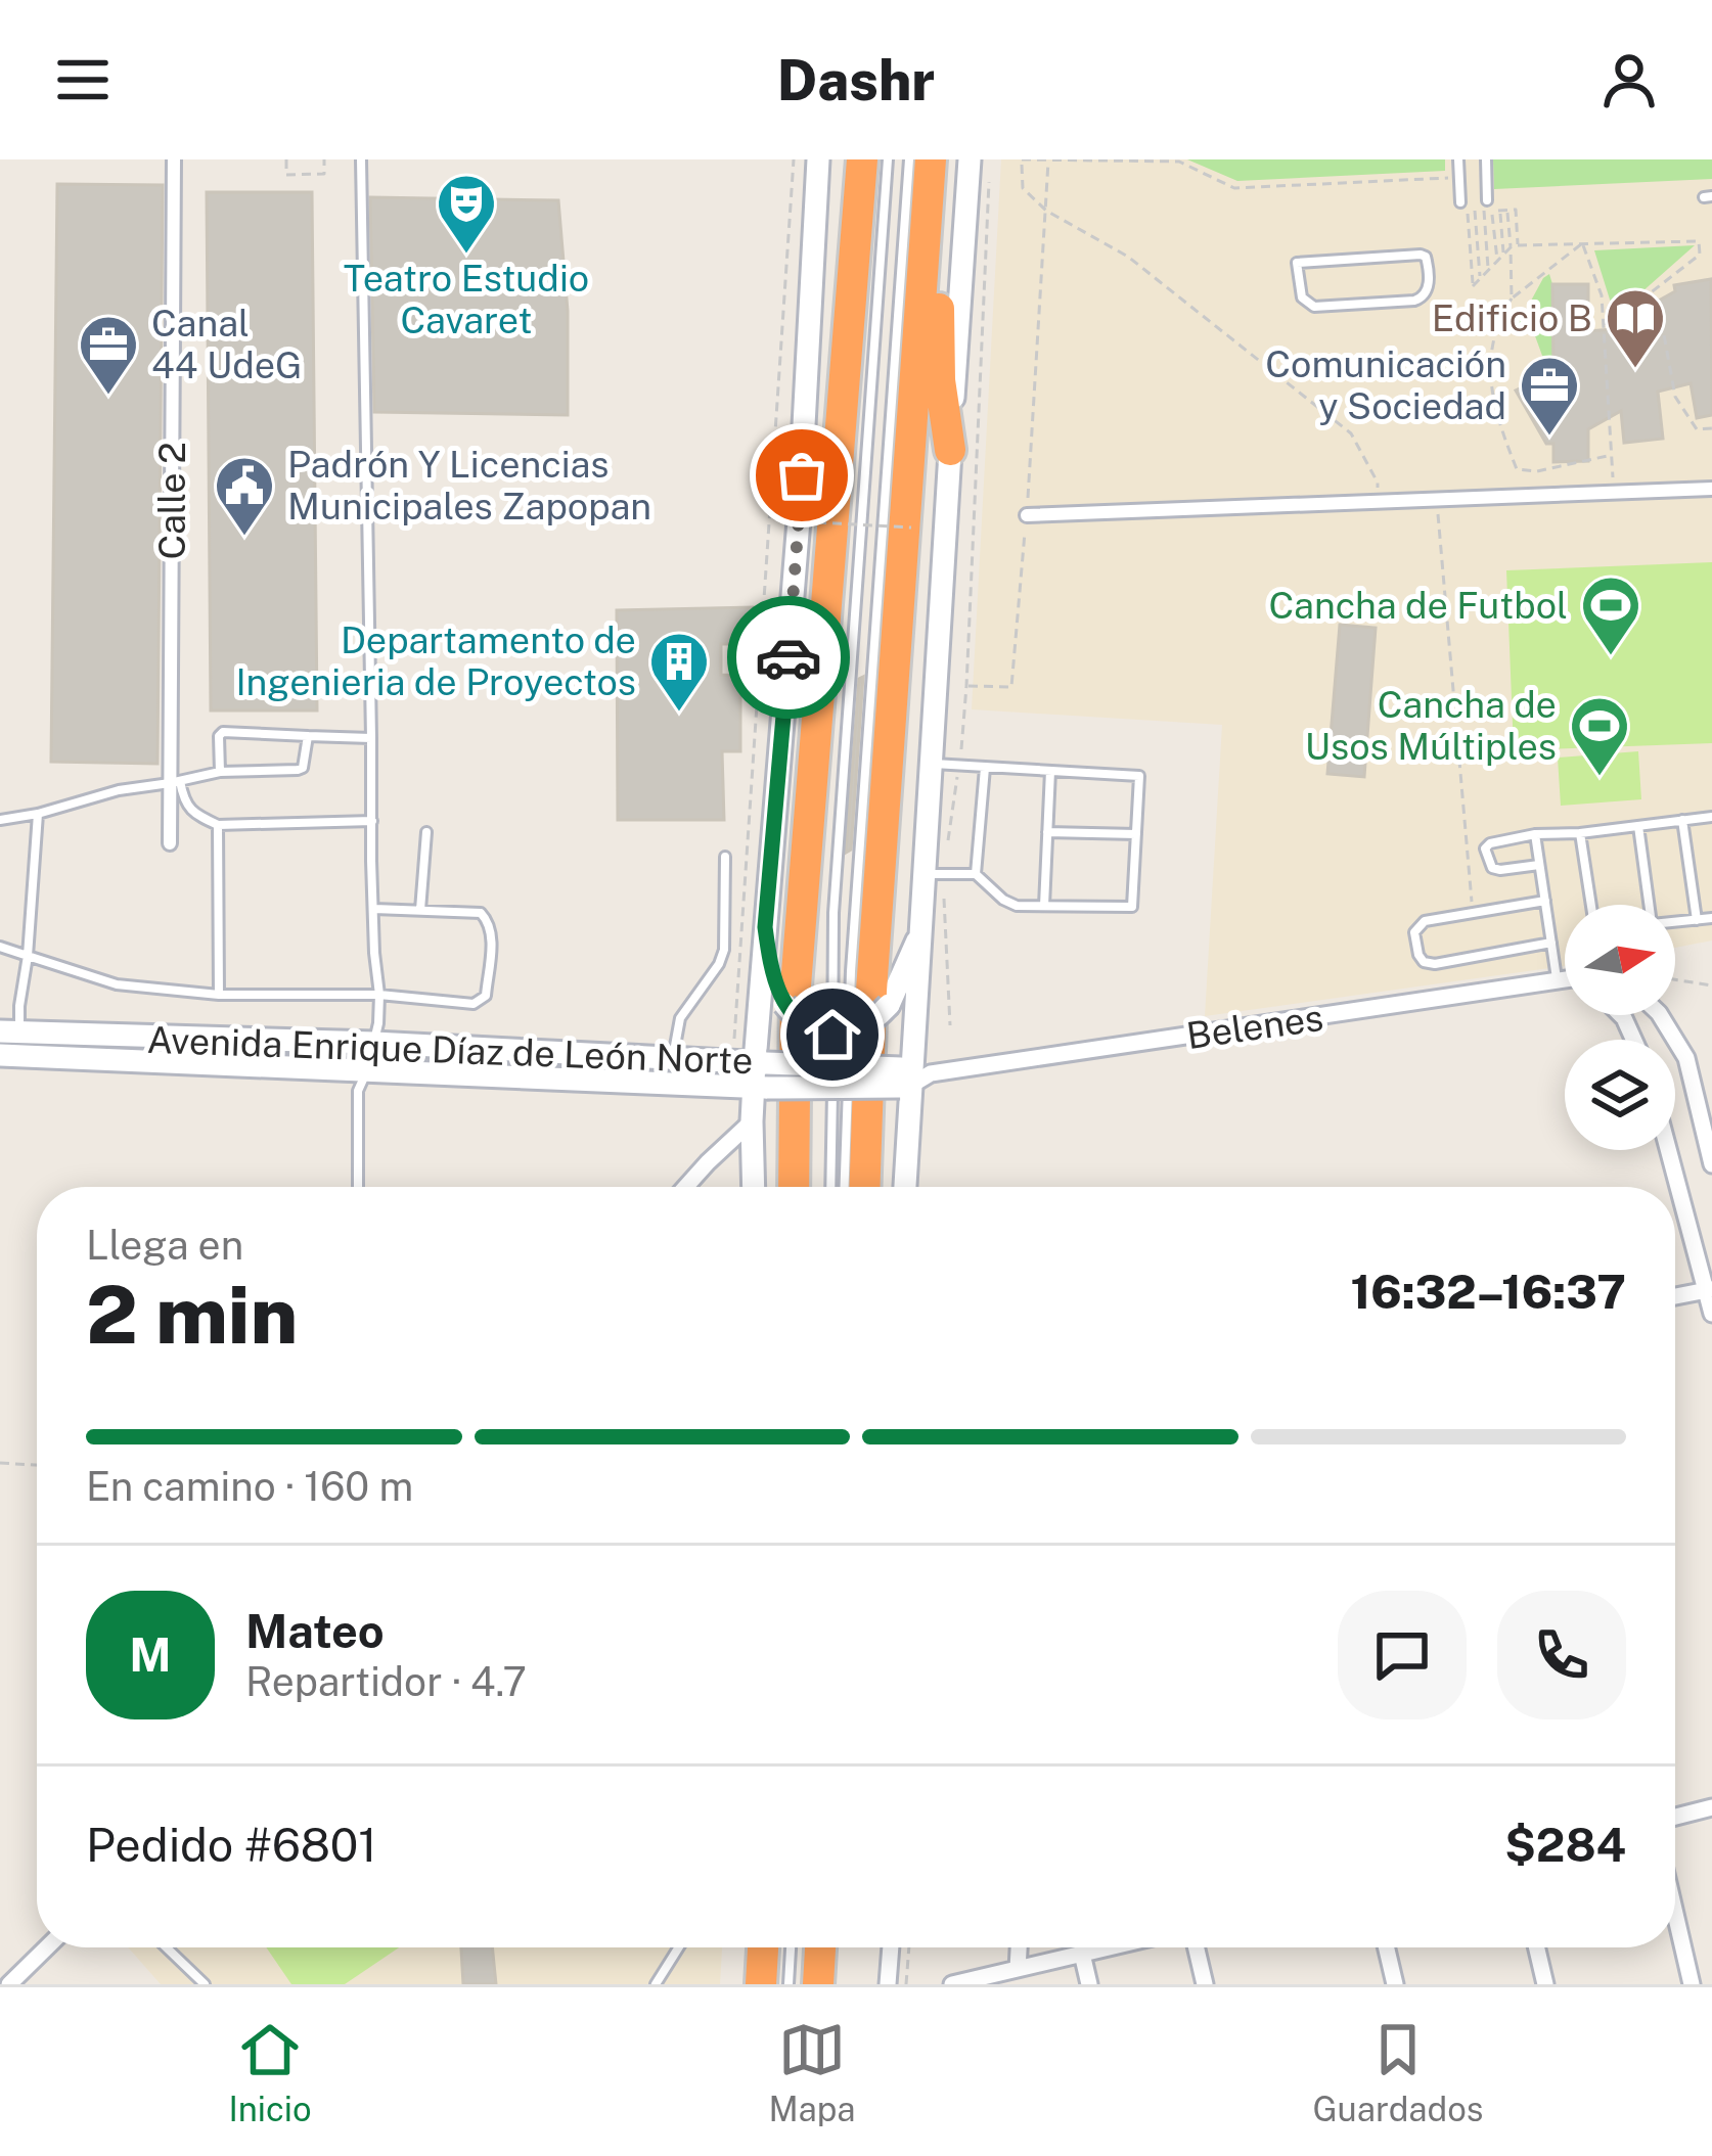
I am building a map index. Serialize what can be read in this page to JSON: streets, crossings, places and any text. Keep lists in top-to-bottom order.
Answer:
{
  "streets": {
    "main road": ["Avenida Enrique Díaz de León Norte"],
    "street": ["Calle 2", "Belenes"]
  },
  "crossings": [
    ["Belenes", "Avenida Enrique Díaz de León Norte"]
  ],
  "places": {
    "theatre": ["Teatro Estudio Cavaret"],
    "library": ["Edificio B"],
    "office": ["Canal 44 UdeG", "Comunicación y Sociedad"],
    "public building": ["Padrón Y Licencias Municipales Zapopan"],
    "sports": ["Cancha de Futbol", "Cancha de Usos Múltiples"],
    "building": ["Departamento de Ingenieria de Proyectos"]
  },
  "north": "right",
  "page": {
    "header": "Dashr",
    "heading": ["2 min", "Llega en", "16:32–16:37"],
    "panel": [
      "Mateo",
      "Repartidor · 4.7",
      "Pedido #6801",
      "$284"
    ],
    "bar": "En camino · 160 m",
    "round": "M",
    "tabs": ["Inicio", "Mapa", "Guardados"]
  }
}
